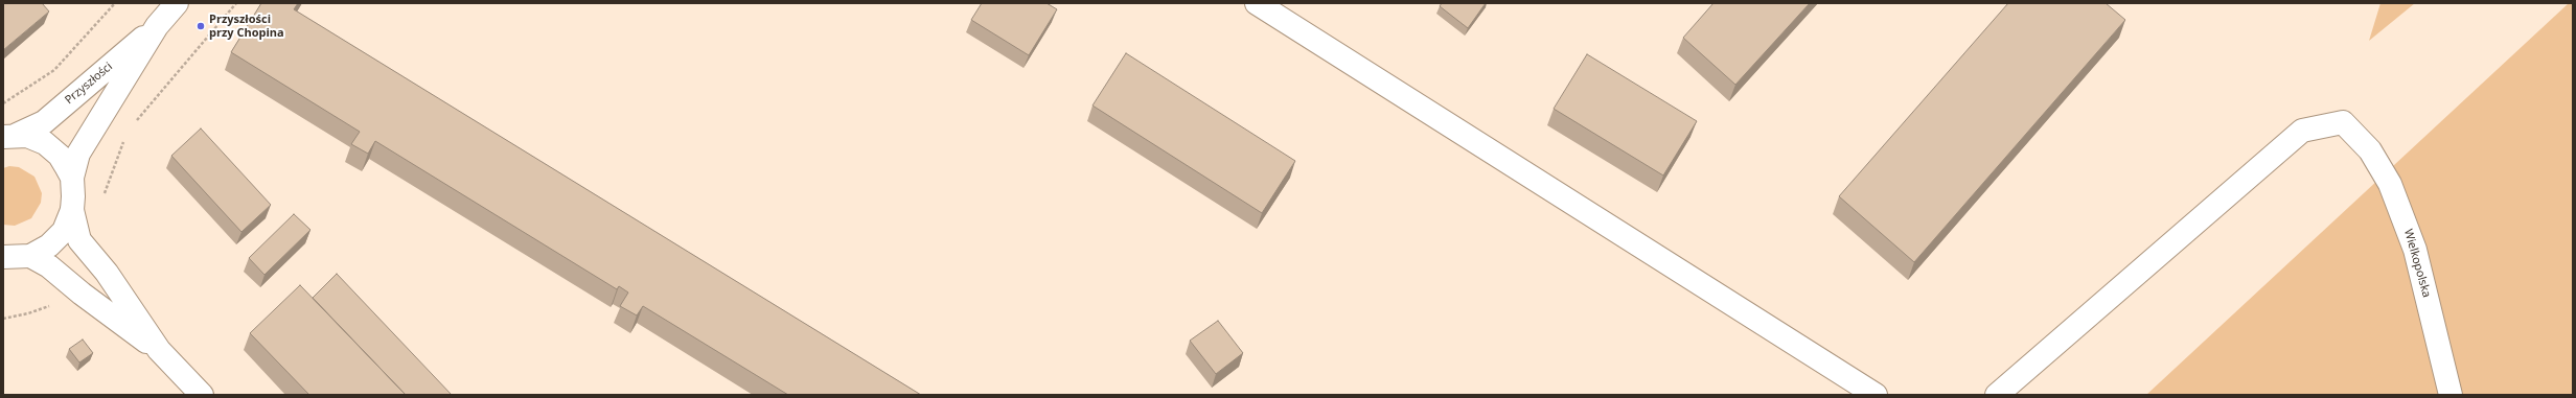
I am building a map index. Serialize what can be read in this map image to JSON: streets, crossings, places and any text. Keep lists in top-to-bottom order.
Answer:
{
  "streets": {
    "street": ["Przyszłości", "Wielkopolska"]
  },
  "places": ["Przyszłości przy Chopina"]
}
